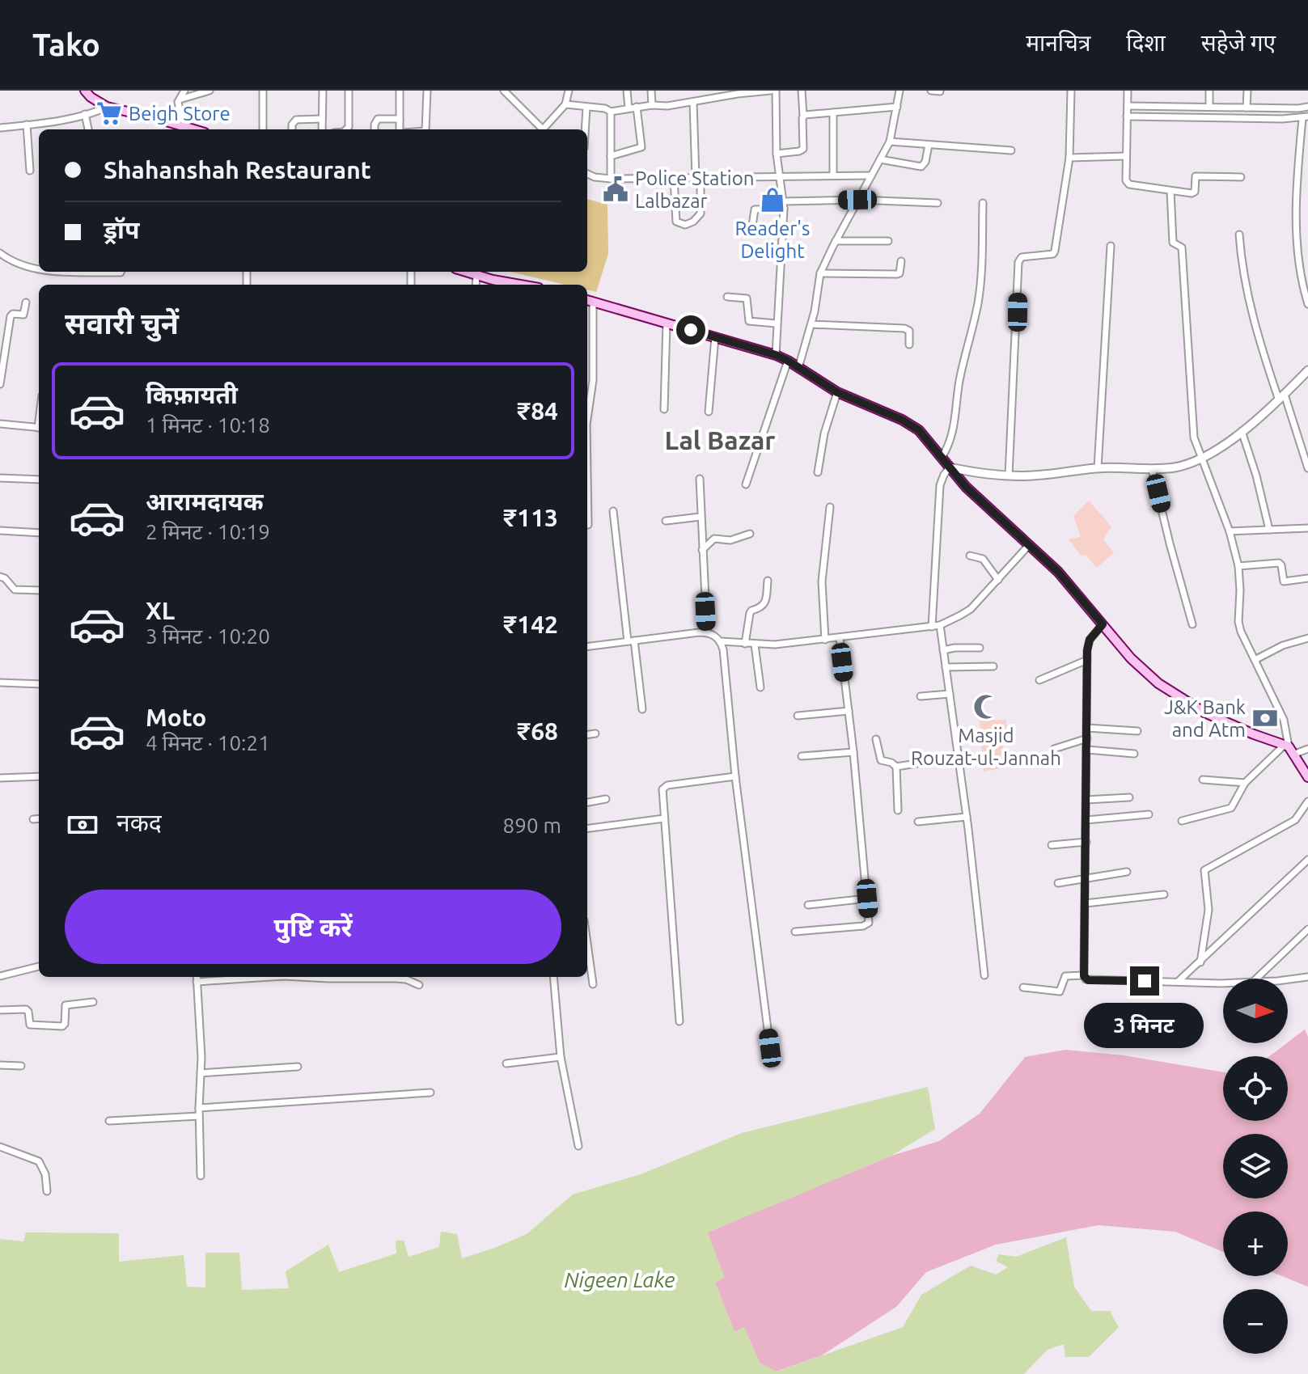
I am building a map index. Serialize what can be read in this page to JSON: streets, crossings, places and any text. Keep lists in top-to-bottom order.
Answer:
{
  "districts": ["Lal Bazar"],
  "water": ["Nigeen Lake"],
  "places": {
    "supermarket": ["Beigh Store"],
    "public building": ["Police Station Lalbazar"],
    "shop": ["Reader's Delight"],
    "mosque": ["Masjid Rouzat-ul-Jannah"],
    "bank": ["J&K Bank and Atm"]
  },
  "north": "right",
  "page": {
    "header": "Tako",
    "nav": ["मानचित्र", "दिशा", "सहेजे गए"],
    "banner": ["Shahanshah Restaurant", "ड्रॉप"],
    "heading": "सवारी चुनें",
    "list": [
      {
        "name": "किफ़ायती",
        "note": "1 मिनट · 10:18",
        "value": "₹84"
      },
      {
        "name": "आरामदायक",
        "note": "2 मिनट · 10:19",
        "value": "₹113"
      },
      {
        "name": "XL",
        "note": "3 मिनट · 10:20",
        "value": "₹142"
      },
      {
        "name": "Moto",
        "note": "4 मिनट · 10:21",
        "value": "₹68"
      }
    ],
    "pay": ["नकद", "890 m"],
    "buttons": "पुष्टि करें",
    "map_buttons": ["+", "−"],
    "bubble": "3 मिनट"
  }
}
